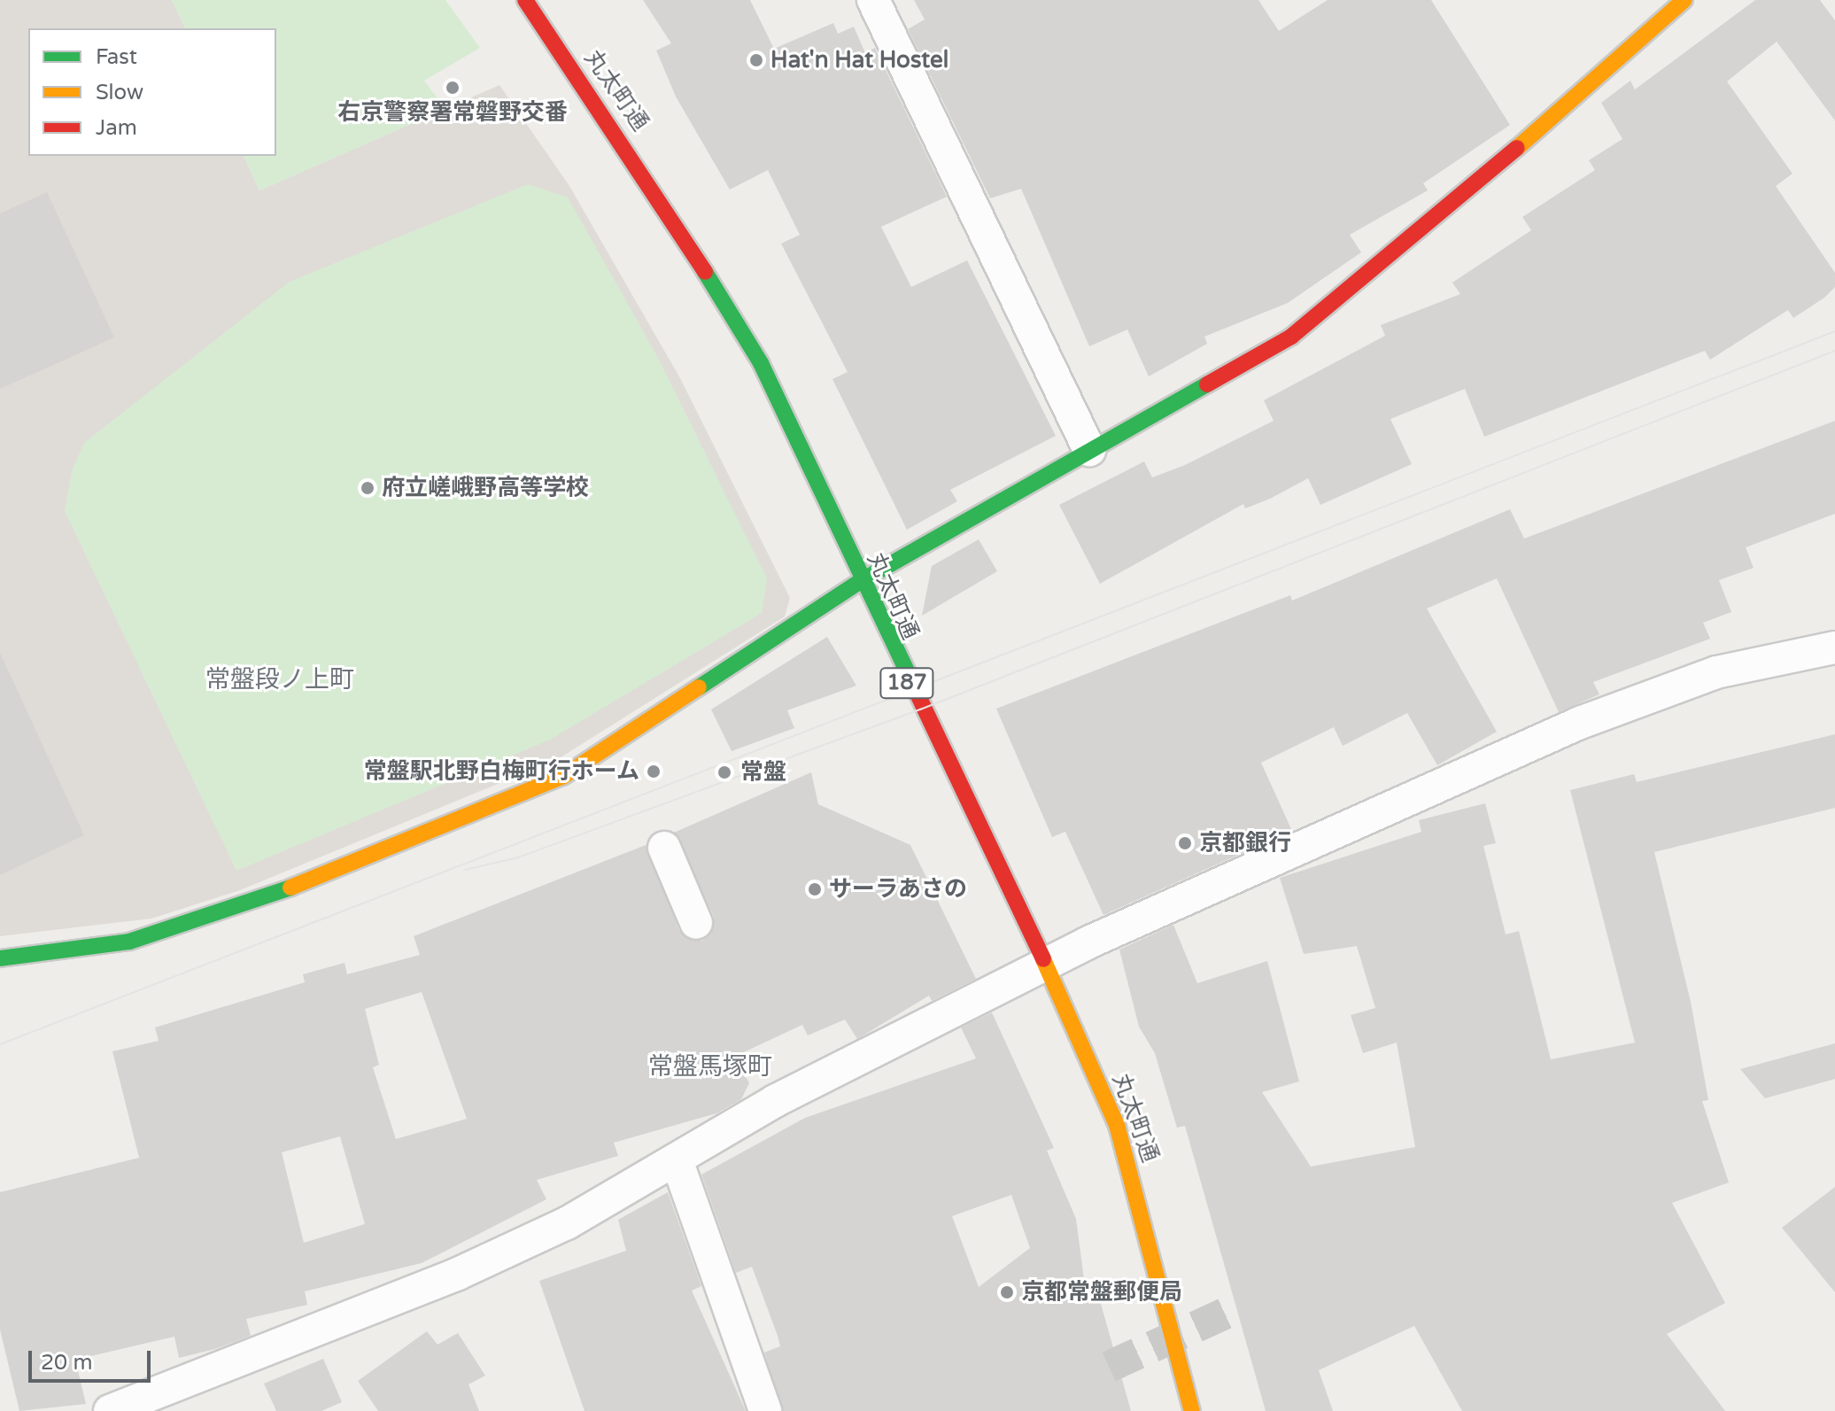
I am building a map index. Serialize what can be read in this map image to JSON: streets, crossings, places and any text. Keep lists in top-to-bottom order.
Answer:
{
  "streets": {
    "street": ["丸太町通", "187"]
  },
  "districts": ["常盤段ノ上町", "常盤馬塚町"],
  "places": [
    "Hat'n Hat Hostel",
    "右京警察署常磐野交番",
    "府立嵯峨野高等学校",
    "常盤駅北野白梅町行ホーム",
    "常盤",
    "京都銀行",
    "サーラあさの",
    "京都常盤郵便局"
  ],
  "legend": ["Fast", "Slow", "Jam"],
  "scale_bar": "20 m"
}
